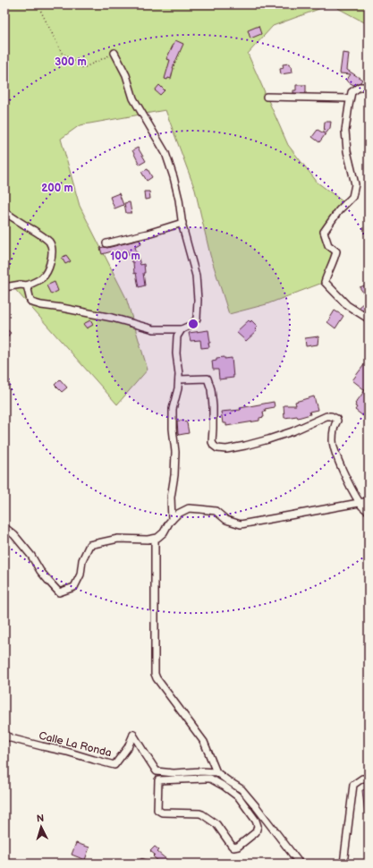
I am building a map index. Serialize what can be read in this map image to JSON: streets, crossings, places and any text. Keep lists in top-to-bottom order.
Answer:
{
  "streets": {
    "street": ["Calle La Ronda"]
  },
  "north": "top",
  "rings": ["300 m", "200 m", "100 m"]
}
